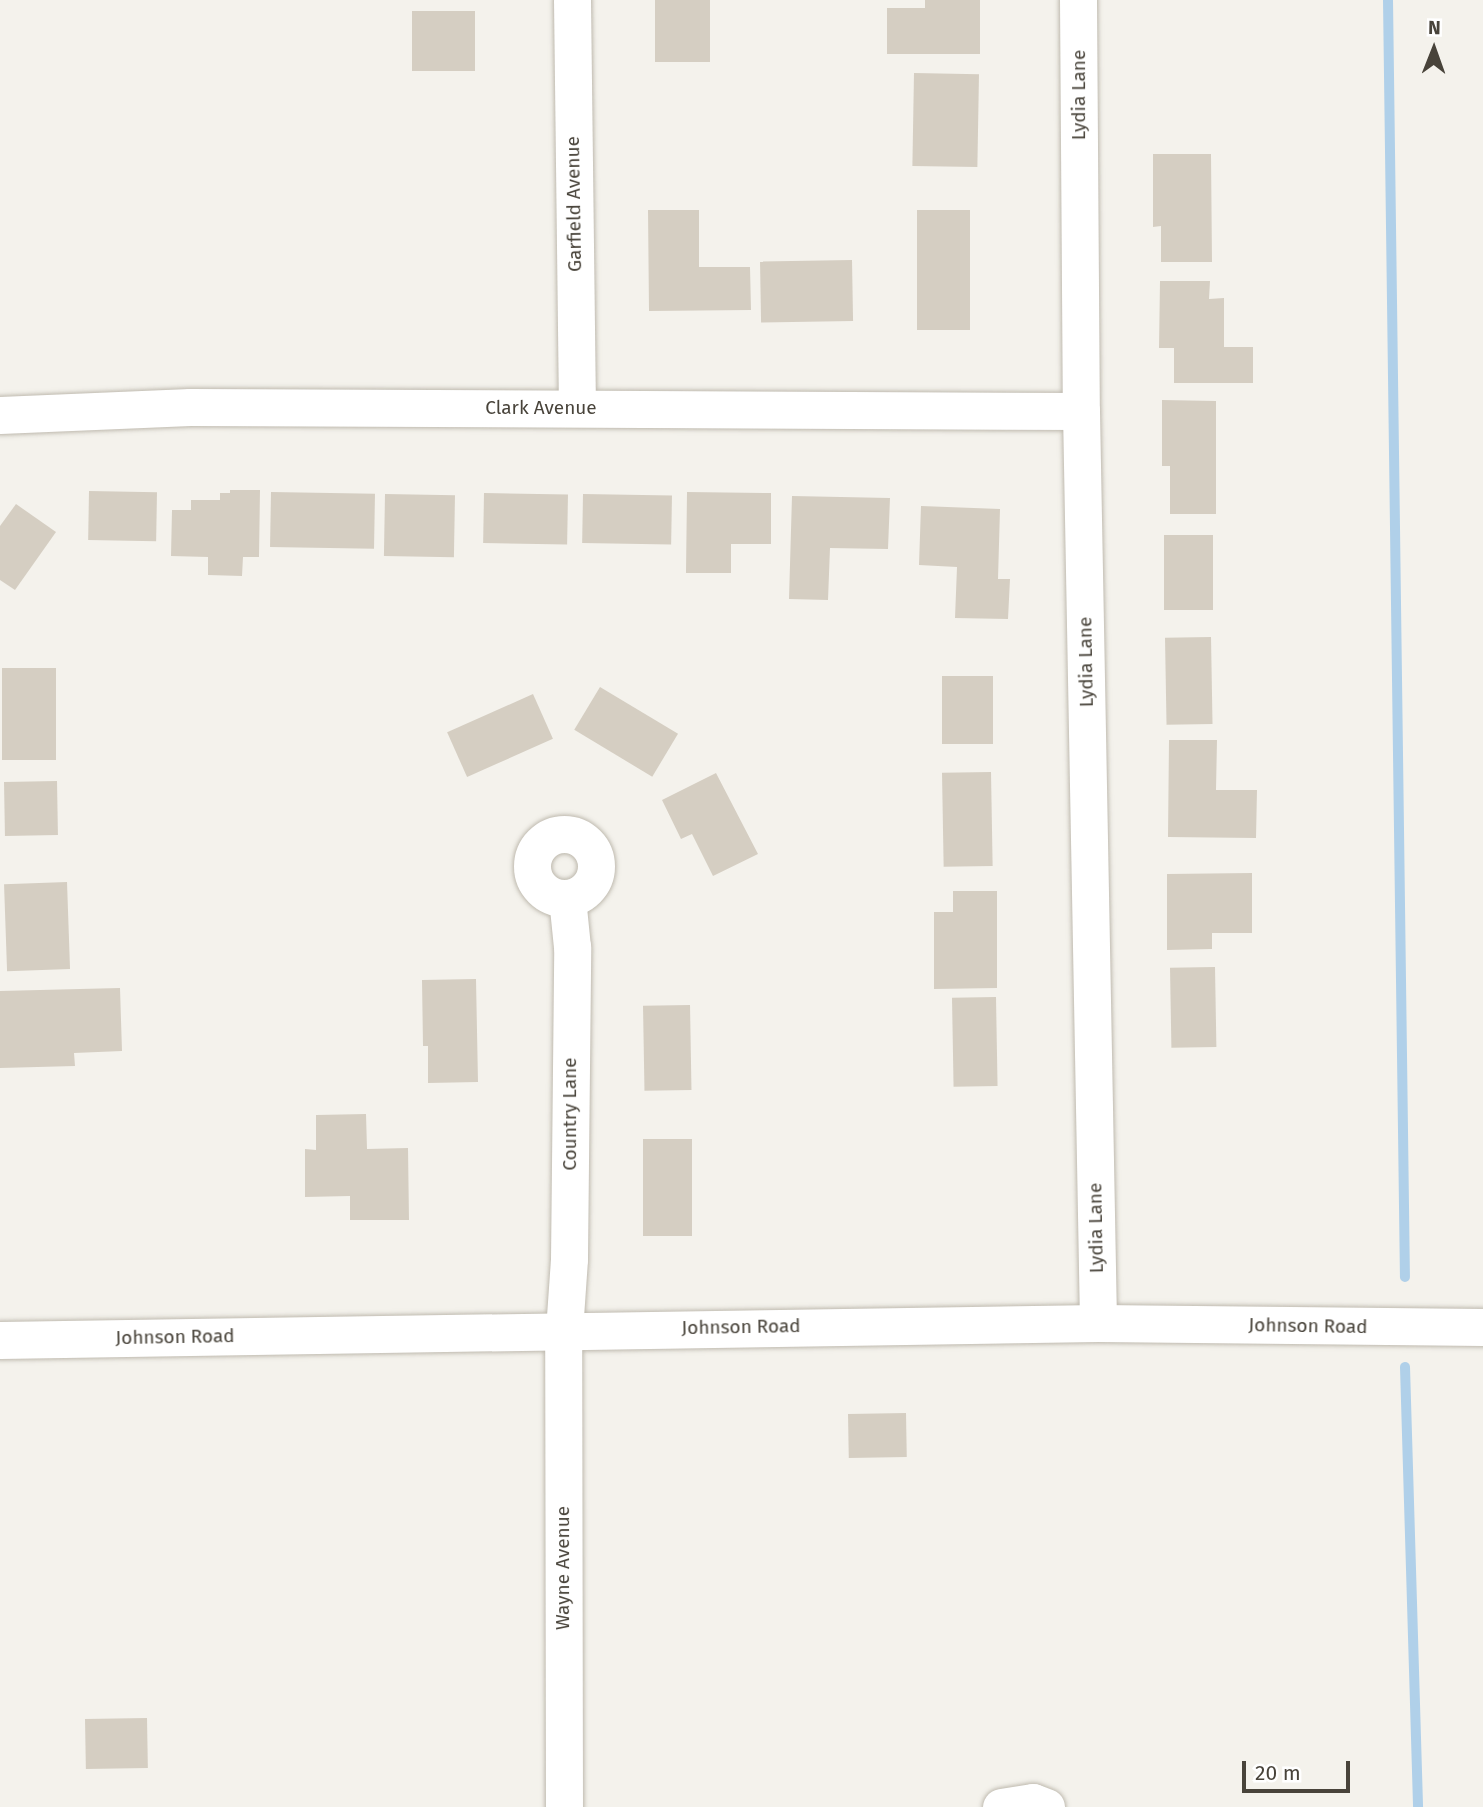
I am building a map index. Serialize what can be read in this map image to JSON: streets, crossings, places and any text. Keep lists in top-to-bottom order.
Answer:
{
  "streets": {
    "street": [
      "Lydia Lane",
      "Garfield Avenue",
      "Clark Avenue",
      "Country Lane",
      "Johnson Road",
      "Wayne Avenue"
    ]
  },
  "crossings": [
    ["Lydia Lane", "Clark Avenue"],
    ["Lydia Lane", "Johnson Road"],
    ["Garfield Avenue", "Clark Avenue"],
    ["Country Lane", "Johnson Road"],
    ["Country Lane", "Wayne Avenue"],
    ["Johnson Road", "Wayne Avenue"]
  ],
  "scale_bar": "20 m",
  "north": "top"
}
